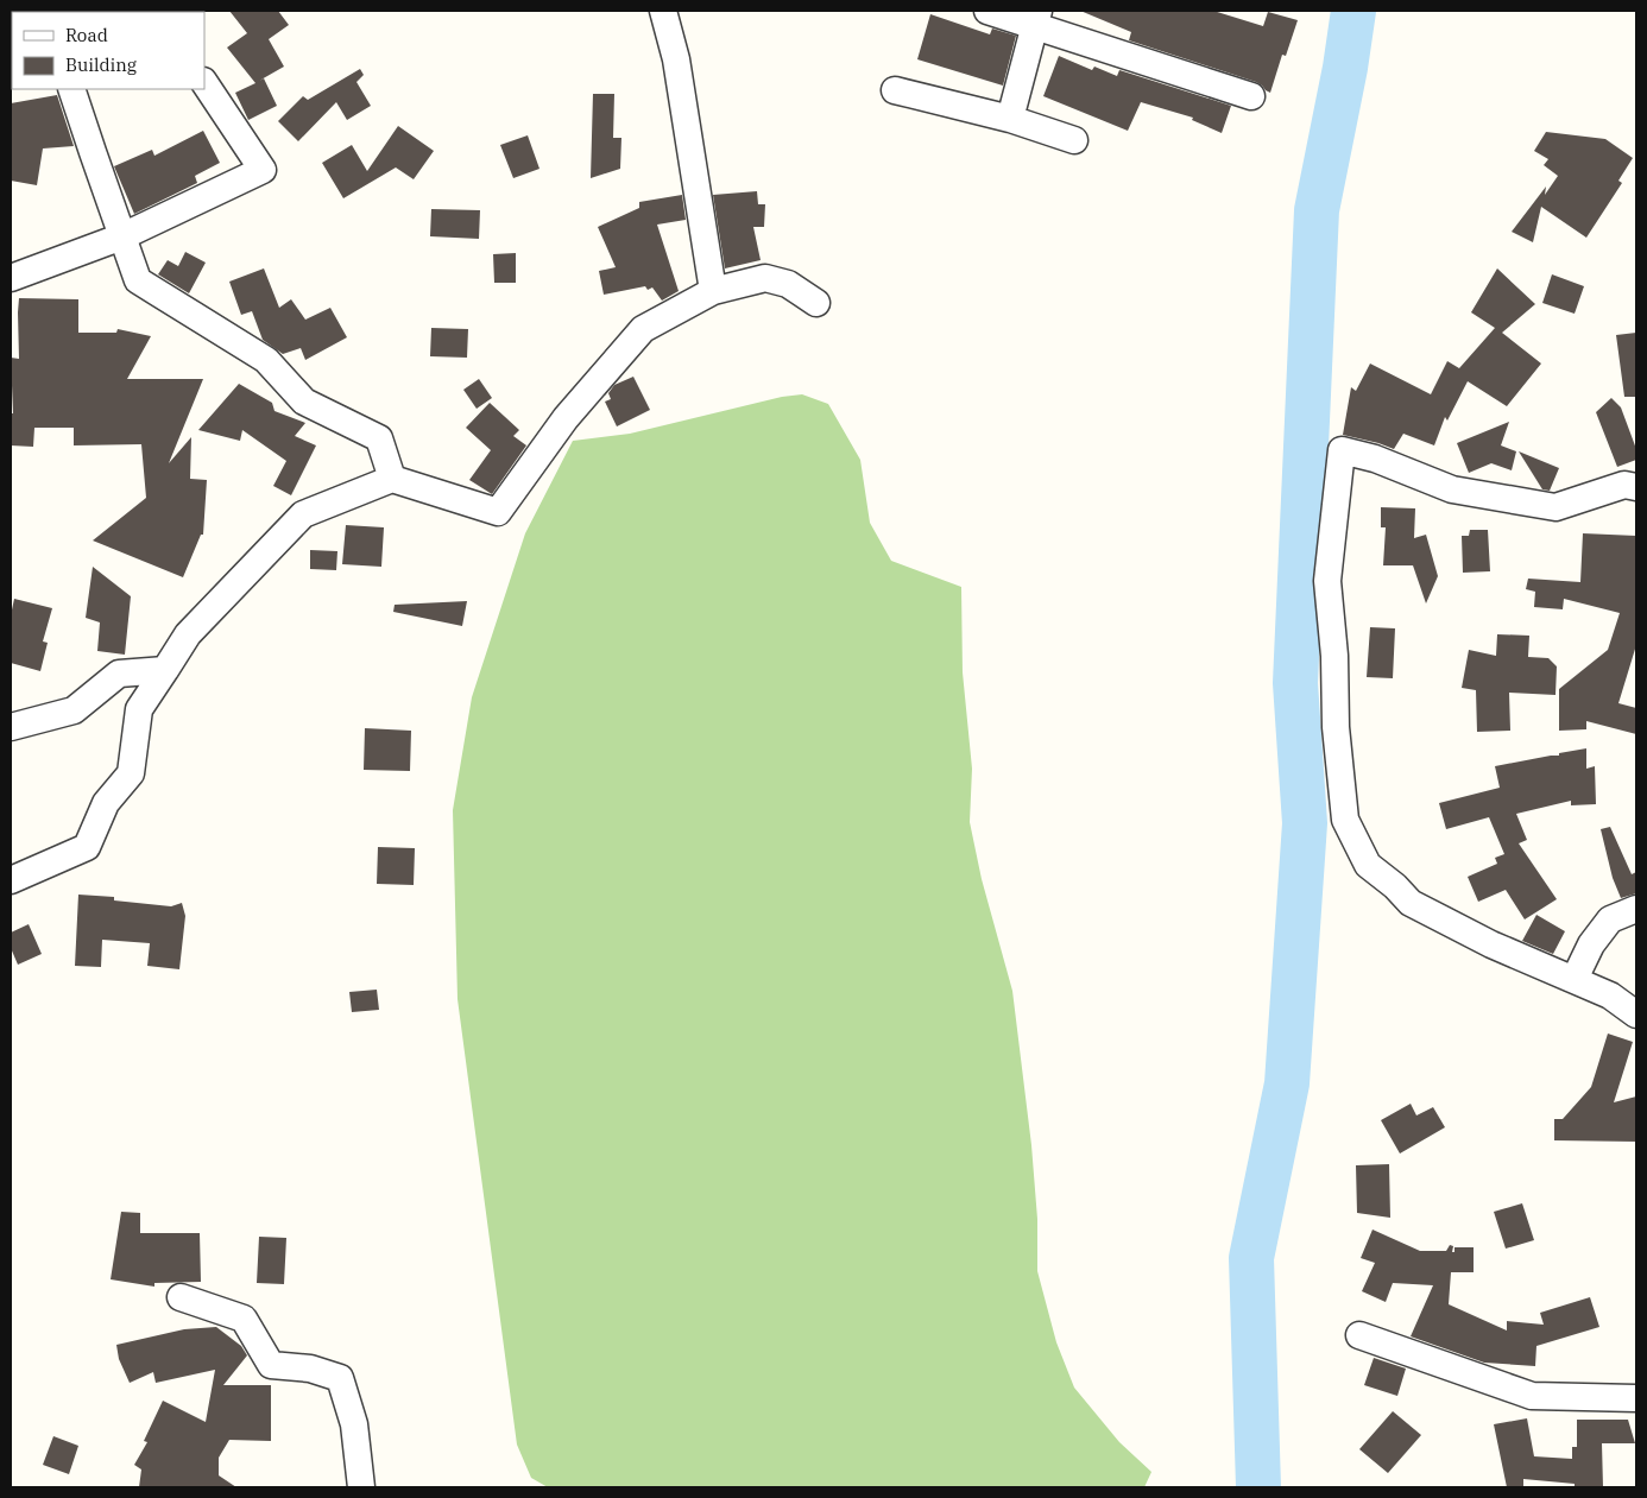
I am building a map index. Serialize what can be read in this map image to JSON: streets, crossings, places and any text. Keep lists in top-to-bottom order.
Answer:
{
  "legend": ["Road", "Building"]
}
